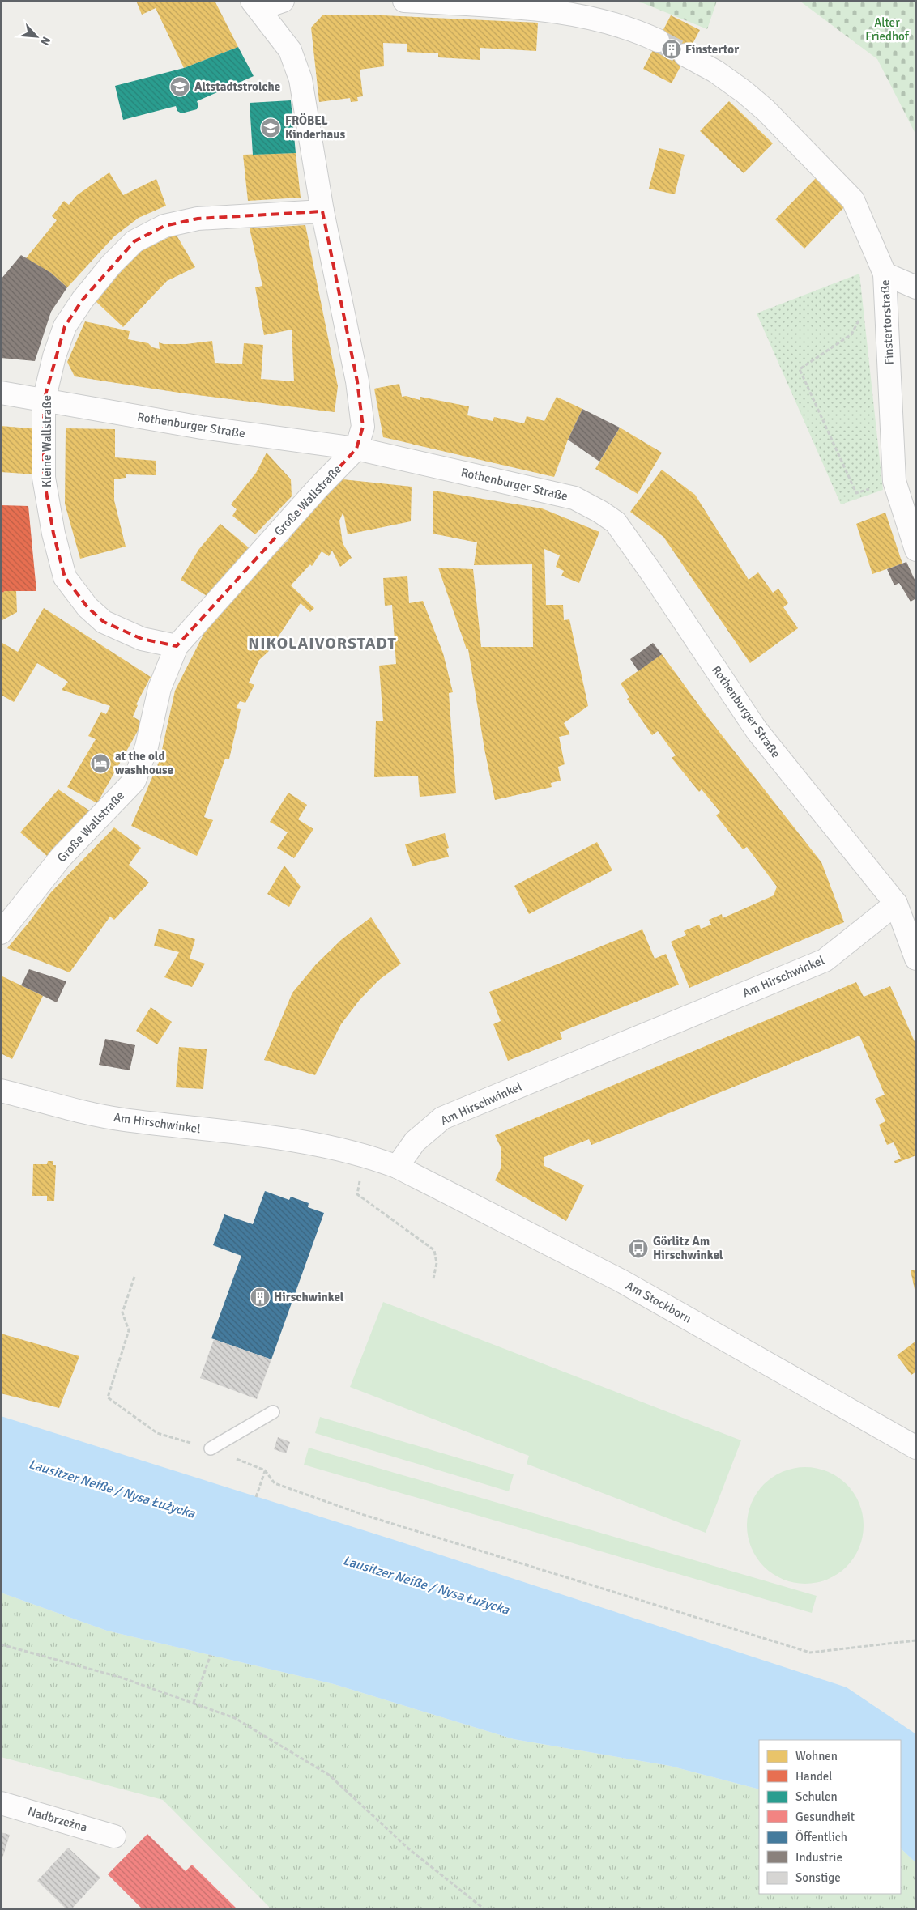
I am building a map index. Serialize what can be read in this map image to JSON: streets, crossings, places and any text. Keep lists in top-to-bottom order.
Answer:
{
  "streets": {
    "street": [
      "Finstertorstraße",
      "Rothenburger Straße",
      "Kleine Wallstraße",
      "Große Wallstraße",
      "Am Hirschwinkel",
      "Am Stockborn",
      "Nadbrzeżna"
    ]
  },
  "crossings": [
    ["Rothenburger Straße", "Kleine Wallstraße"],
    ["Rothenburger Straße", "Große Wallstraße"],
    ["Rothenburger Straße", "Am Hirschwinkel"],
    ["Kleine Wallstraße", "Große Wallstraße"],
    ["Am Hirschwinkel", "Am Stockborn"]
  ],
  "districts": ["NIKOLAIVORSTADT"],
  "water": ["Lausitzer Neiße / Nysa Łużycka"],
  "parks": ["Alter Friedhof"],
  "places": {
    "building": ["Finstertor", "Hirschwinkel"],
    "school or university": ["Altstadtstrolche", "FRÖBEL Kinderhaus"],
    "hotel": ["at the old washhouse"],
    "bus stop": ["Görlitz Am Hirschwinkel"]
  },
  "legend": [
    "Wohnen",
    "Handel",
    "Schulen",
    "Gesundheit",
    "Öffentlich",
    "Industrie",
    "Sonstige"
  ],
  "north": "bottom right"
}
